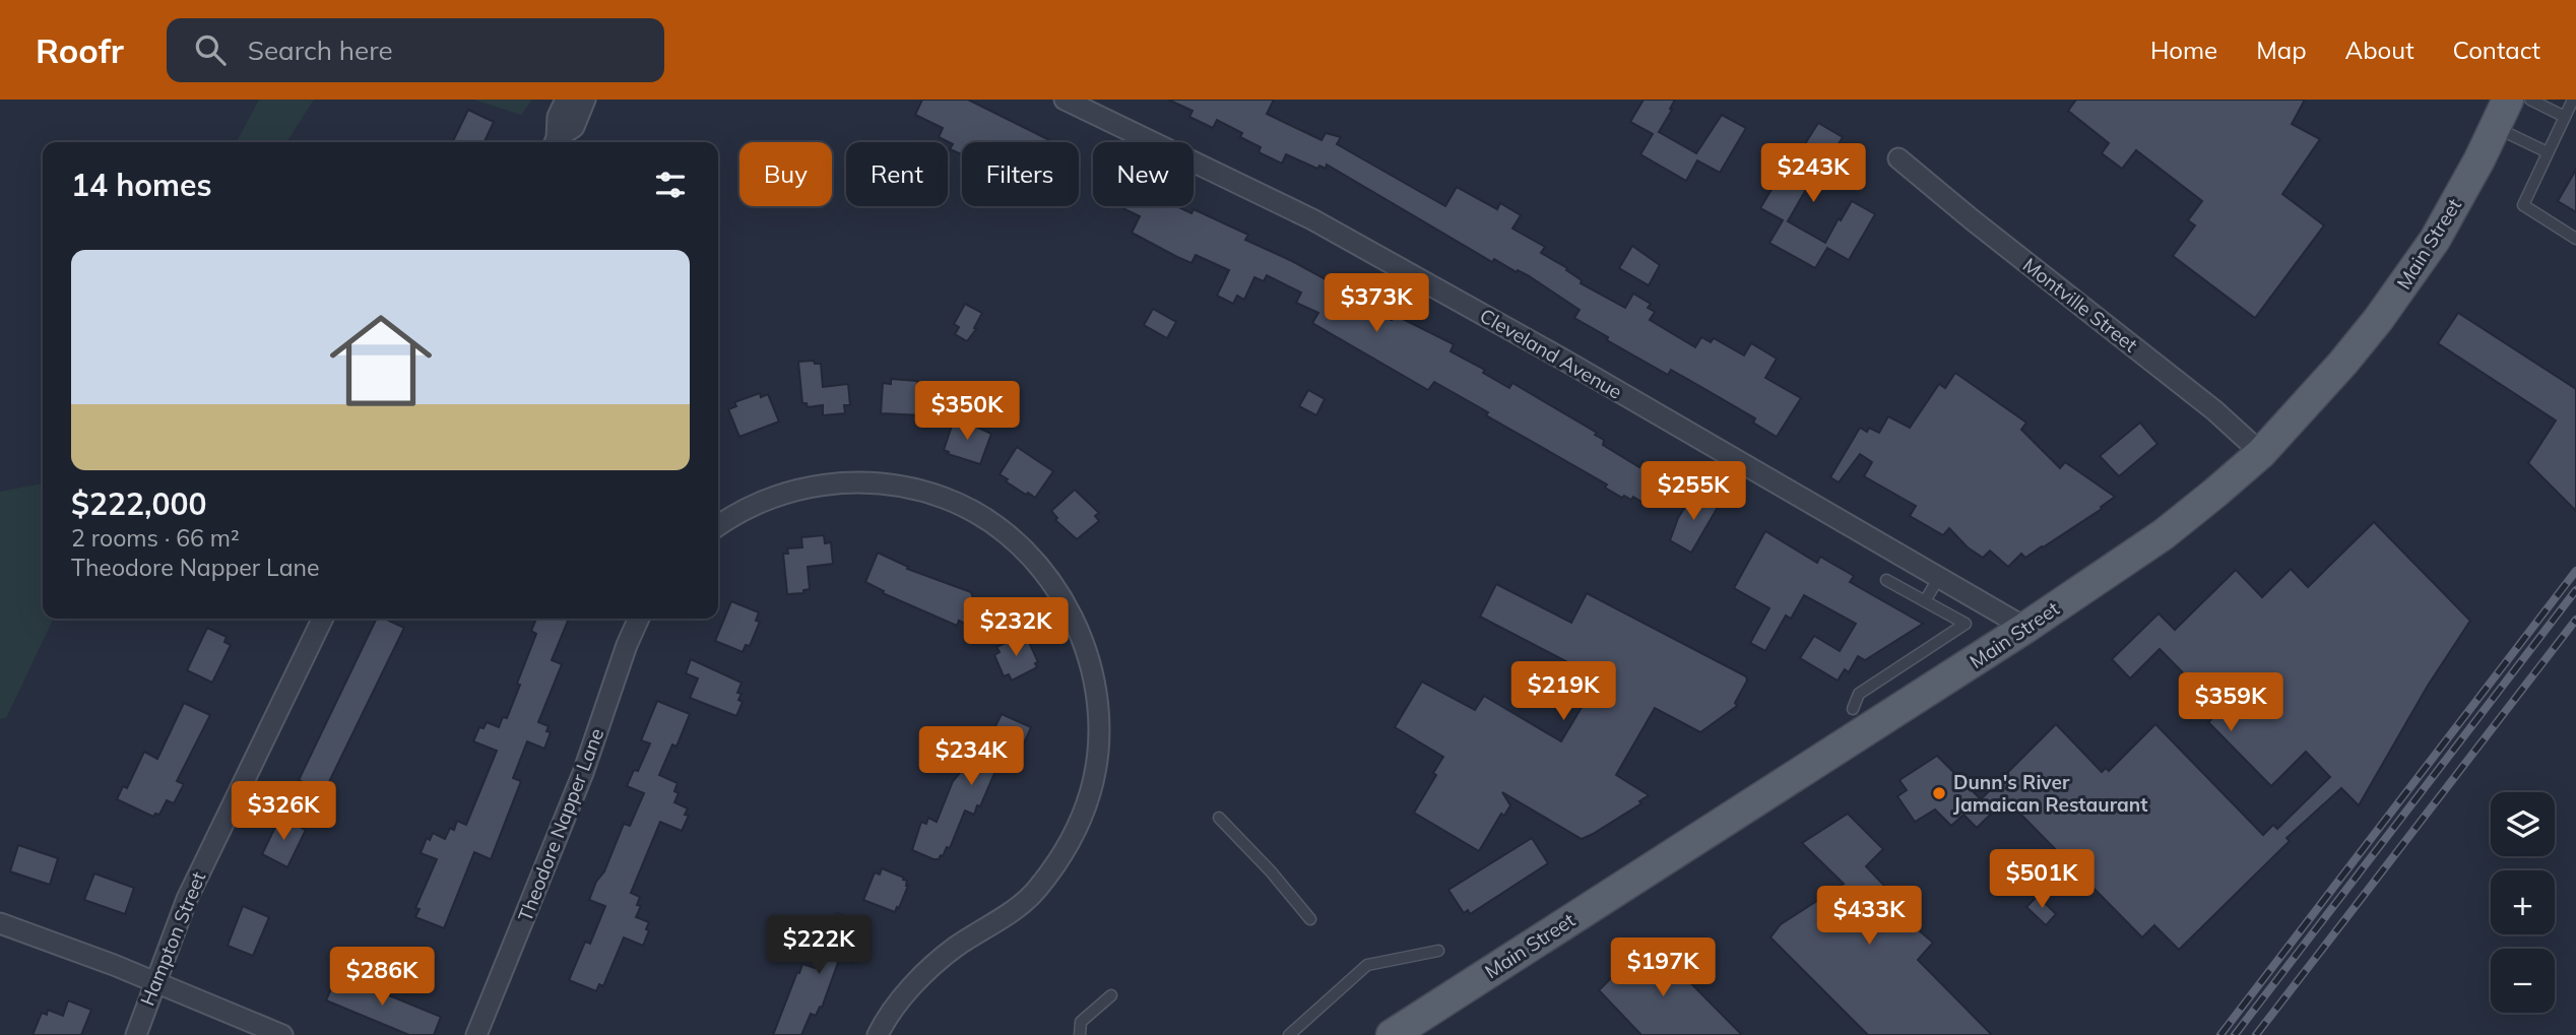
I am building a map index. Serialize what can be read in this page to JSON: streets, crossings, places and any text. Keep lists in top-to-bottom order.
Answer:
{
  "streets": {
    "main road": ["Main Street"],
    "street": [
      "Montville Street",
      "Cleveland Avenue",
      "Theodore Napper Lane",
      "Hampton Street"
    ]
  },
  "crossings": [
    ["Main Street", "Montville Street"],
    ["Main Street", "Cleveland Avenue"]
  ],
  "places": ["Dunn's River Jamaican Restaurant"],
  "page": {
    "header": "Roofr",
    "search": "Search here",
    "nav": [
      "Home",
      "Map",
      "About",
      "Contact"
    ],
    "chip": [
      "Buy",
      "Rent",
      "Filters",
      "New"
    ],
    "heading": "14 homes",
    "price": [
      "$243K",
      "$373K",
      "$350K",
      "$255K",
      "$232K",
      "$219K",
      "$359K",
      "$234K",
      "$326K",
      "$501K",
      "$433K",
      "$222K",
      "$197K",
      "$286K"
    ],
    "list": [
      {
        "name": "$222,000",
        "note": "2 rooms · 66 m² · Theodore Napper Lane"
      }
    ],
    "map_buttons": ["+", "−"]
  }
}
